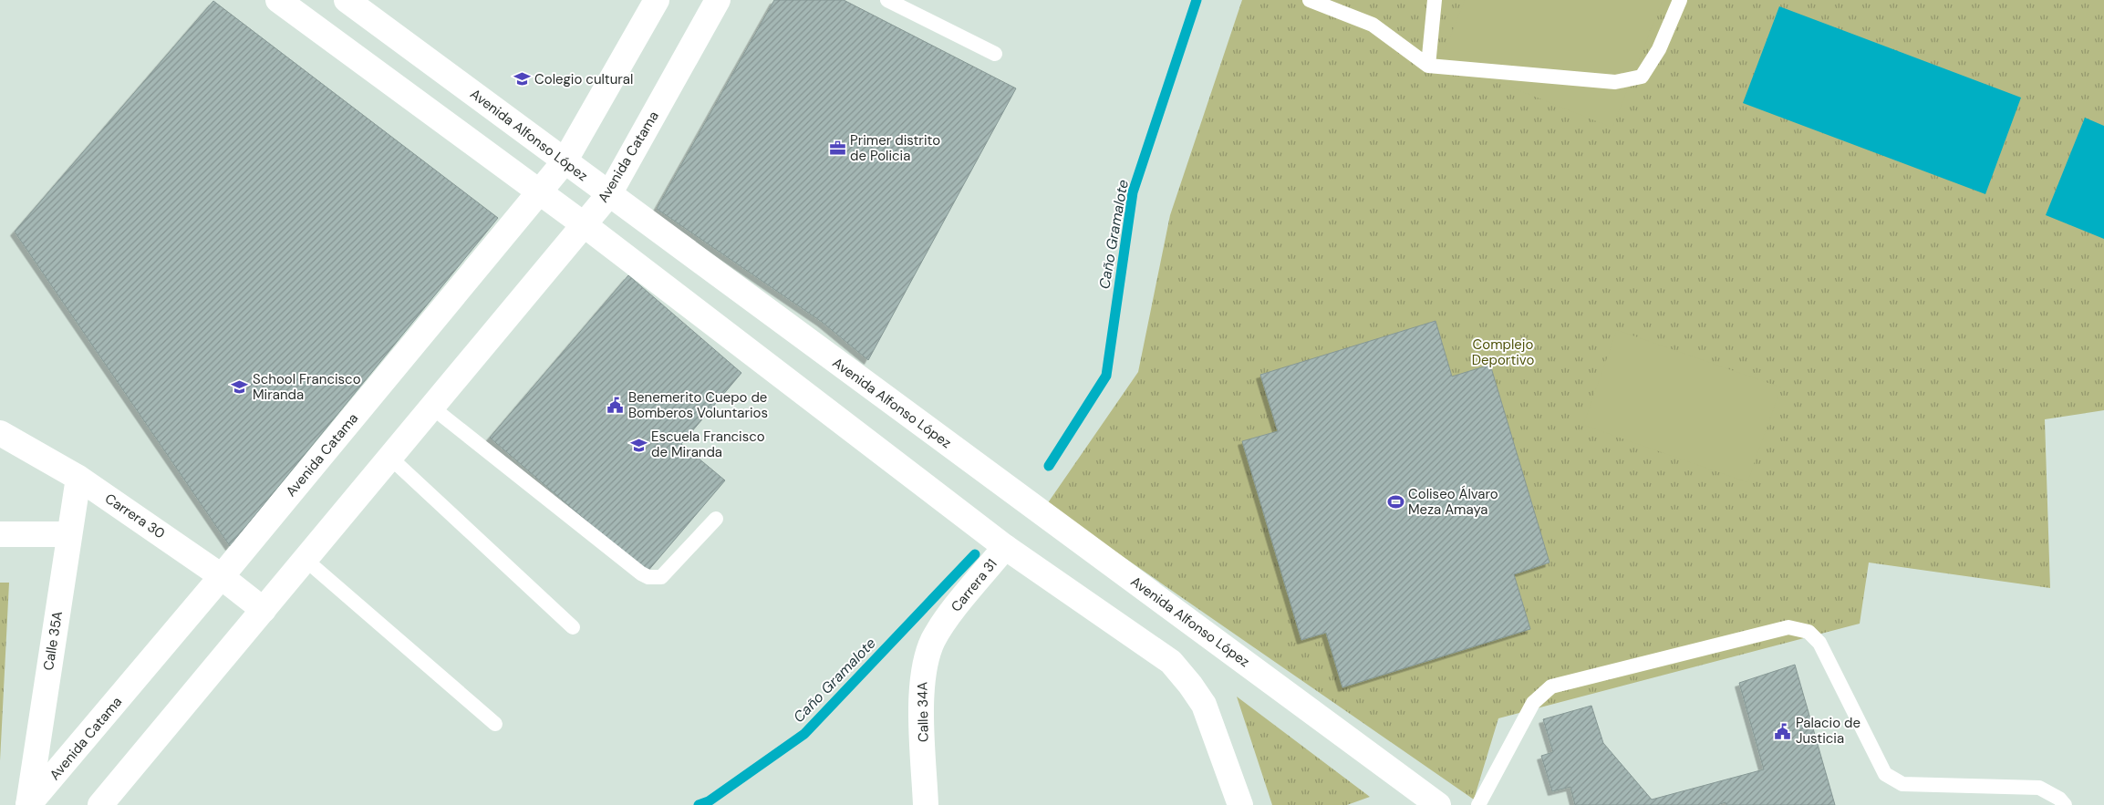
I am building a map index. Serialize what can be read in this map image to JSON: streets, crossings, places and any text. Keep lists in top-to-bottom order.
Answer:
{
  "streets": {
    "street": [
      "Avenida Alfonso López",
      "Avenida Catama",
      "Carrera 30",
      "Carrera 31",
      "Calle 35A",
      "Calle 34A"
    ]
  },
  "crossings": [
    ["Avenida Alfonso López", "Avenida Catama"],
    ["Avenida Catama", "Carrera 30"],
    ["Avenida Catama", "Calle 35A"],
    ["Carrera 30", "Calle 35A"],
    ["Carrera 31", "Calle 34A"]
  ],
  "water": ["Caño Gramalote"],
  "parks": ["Complejo Deportivo"],
  "places": {
    "school or university": ["Colegio cultural", "School Francisco Miranda", "Escuela Francisco de Miranda"],
    "office": ["Primer distrito de Policia"],
    "public building": ["Benemerito Cuepo de Bomberos Voluntarios", "Palacio de Justicia"],
    "sports": ["Coliseo Álvaro Meza Amaya"]
  }
}
